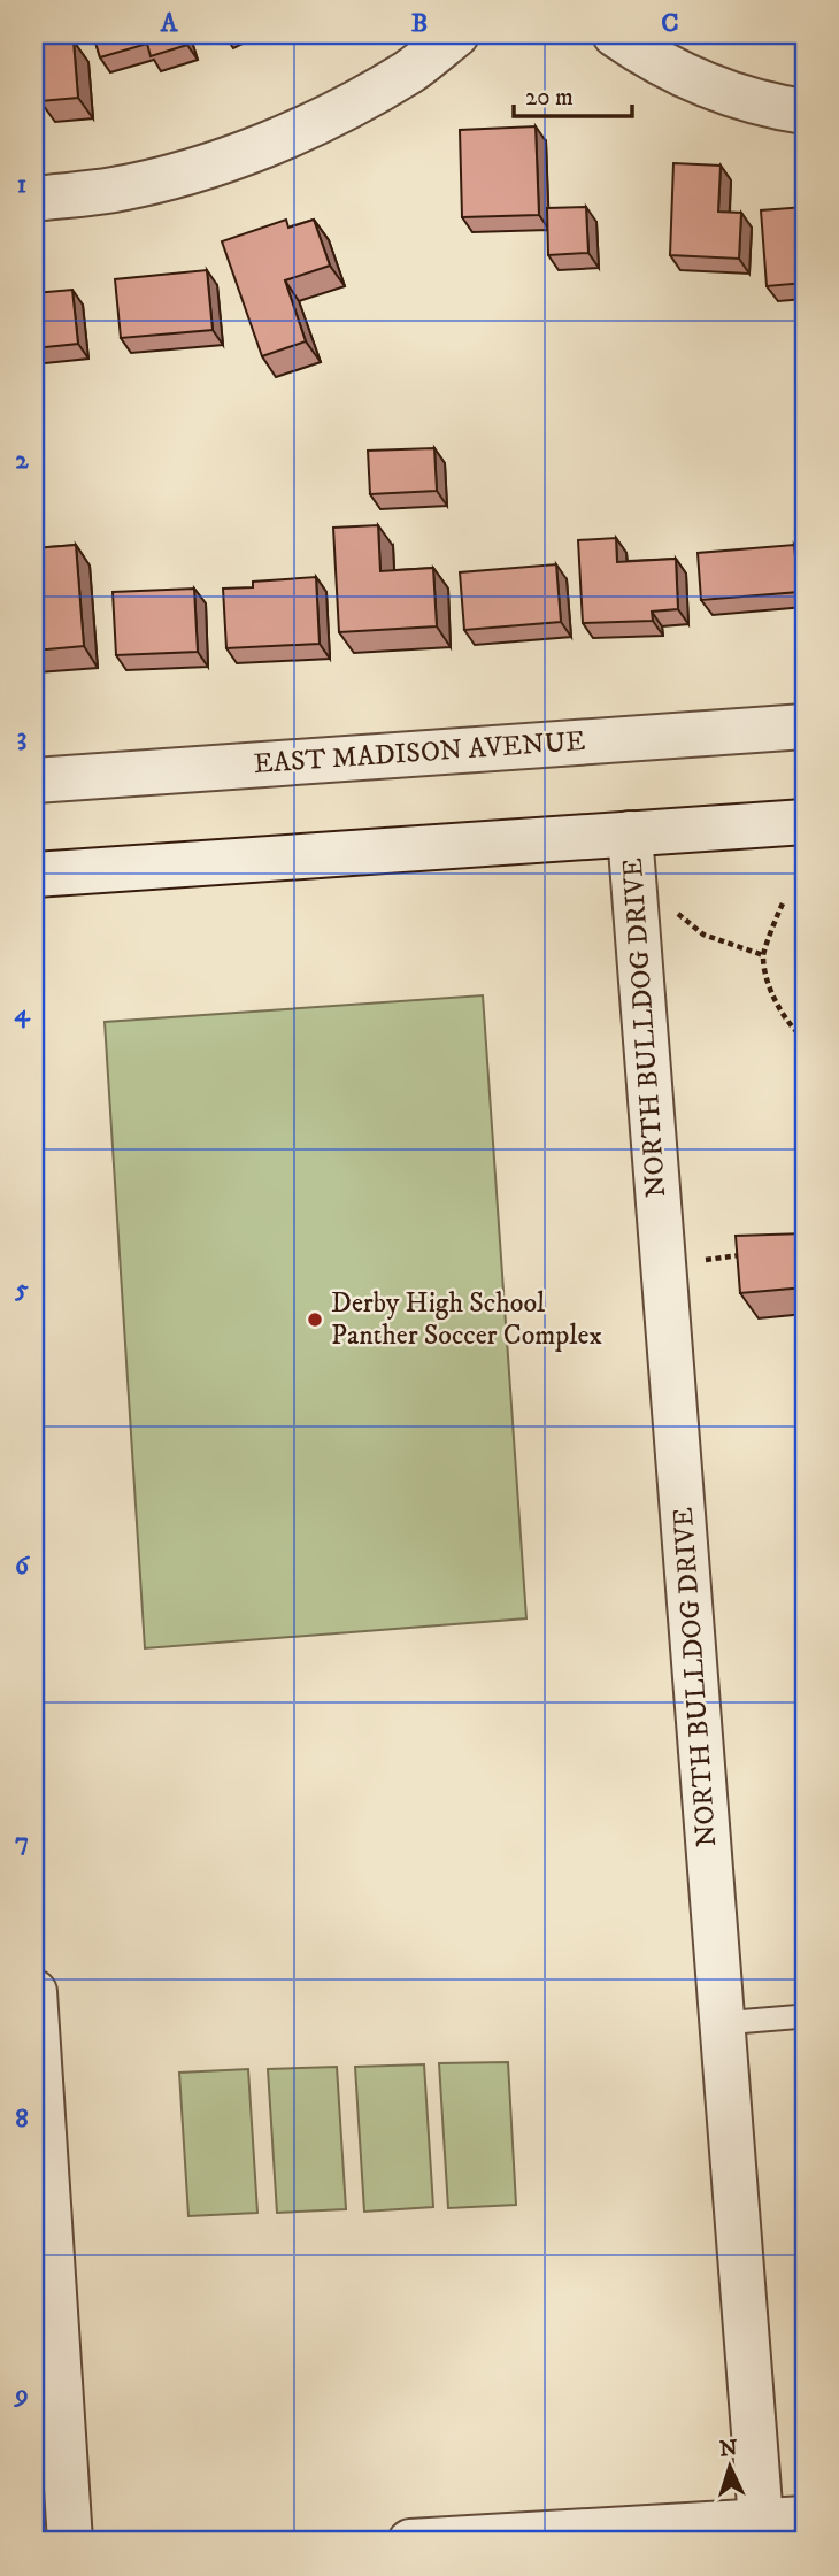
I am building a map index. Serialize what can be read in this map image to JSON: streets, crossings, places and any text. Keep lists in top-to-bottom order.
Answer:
{
  "streets": {
    "street": ["EAST MADISON AVENUE", "NORTH BULLDOG DRIVE"]
  },
  "places": ["Derby High School Panther Soccer Complex"],
  "scale_bar": "20 m",
  "north": "top",
  "grid": {
    "columns": ["A", "B", "C"],
    "rows": [
      "1",
      "2",
      "3",
      "4",
      "5",
      "6",
      "7",
      "8",
      "9"
    ]
  }
}
